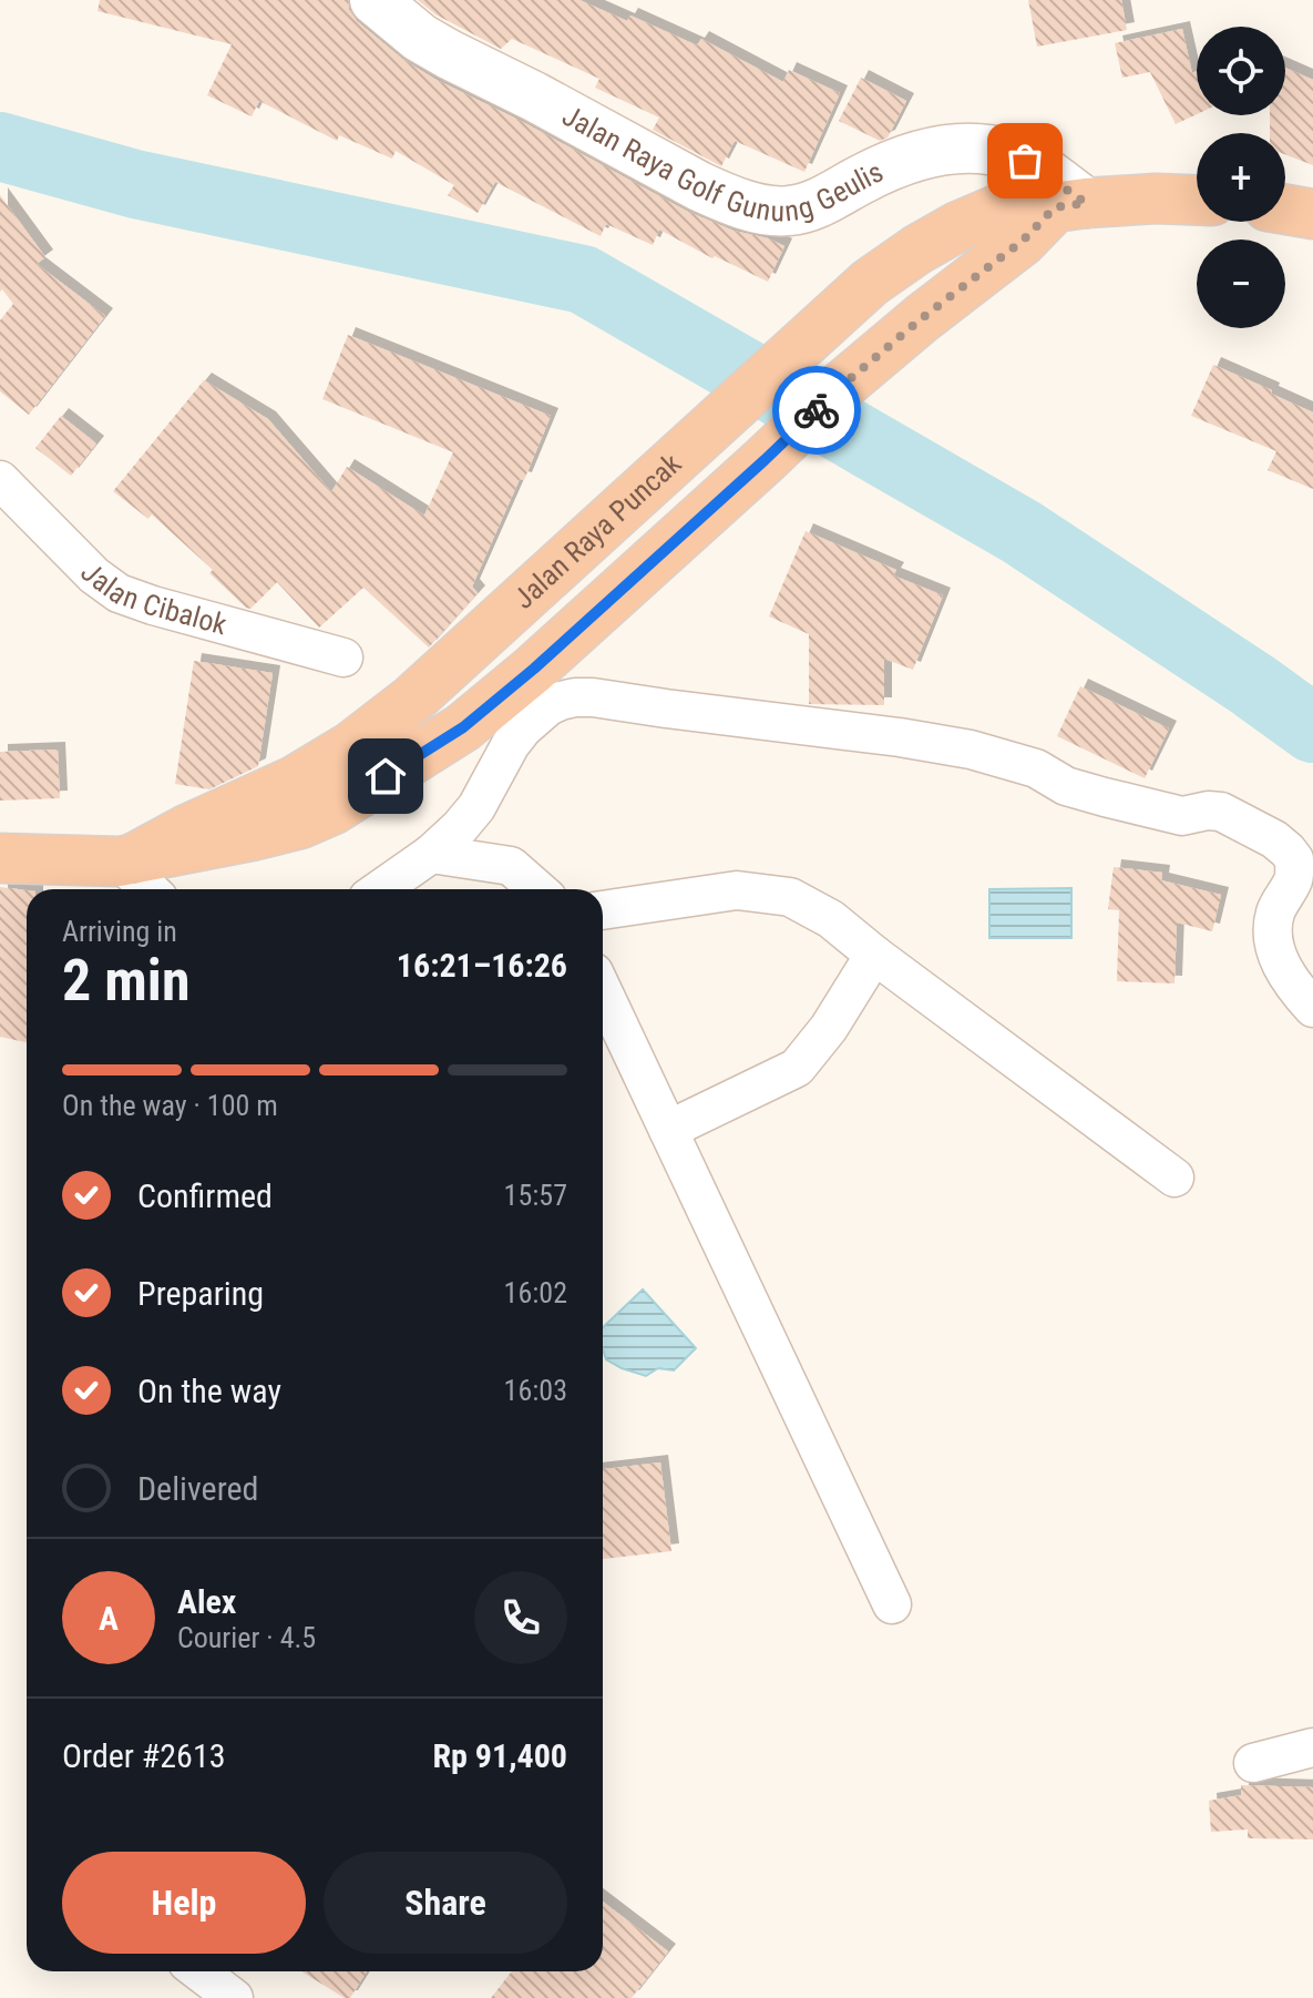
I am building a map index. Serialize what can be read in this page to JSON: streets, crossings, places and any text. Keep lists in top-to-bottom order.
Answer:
{
  "streets": {
    "highway": ["Jalan Raya Puncak"],
    "main road": ["Jalan Raya Golf Gunung Geulis"],
    "street": ["Jalan Cibalok"]
  },
  "crossings": [
    ["Jalan Raya Golf Gunung Geulis", "Jalan Raya Puncak"]
  ],
  "page": {
    "map_buttons": ["+", "−"],
    "heading": ["2 min", "Arriving in", "16:21–16:26"],
    "panel": [
      "Alex",
      "Courier · 4.5",
      "Order #2613",
      "Rp 91,400"
    ],
    "bar": "On the way · 100 m",
    "list": [
      ["Confirmed", "15:57"],
      ["Preparing", "16:02"],
      ["On the way", "16:03"],
      "Delivered"
    ],
    "round": "A",
    "buttons": ["Help", "Share"]
  }
}
